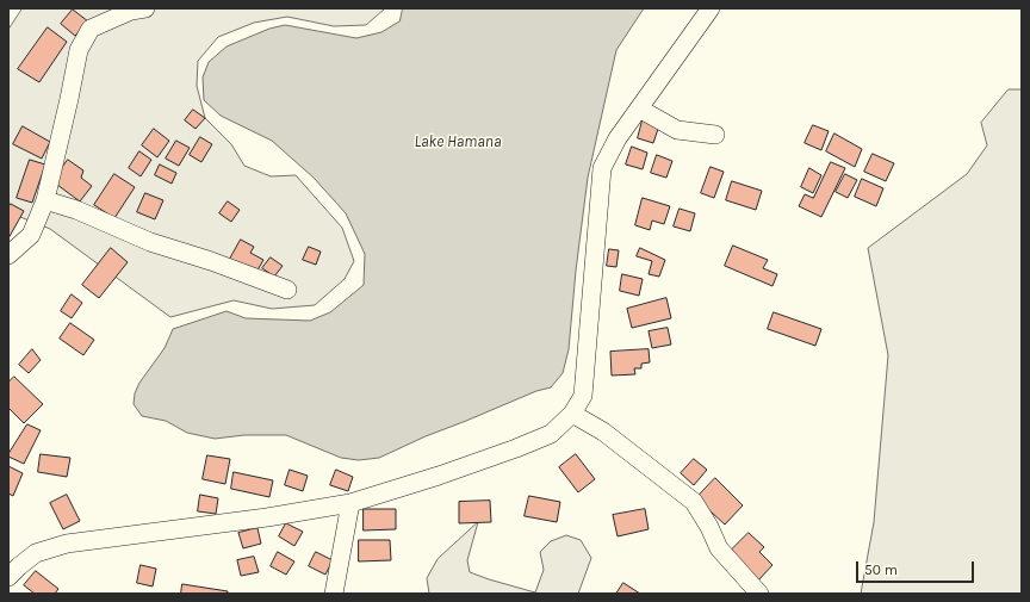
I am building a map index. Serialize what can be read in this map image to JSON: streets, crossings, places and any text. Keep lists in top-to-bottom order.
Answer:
{
  "water": ["Lake Hamana"],
  "scale_bar": "50 m"
}
